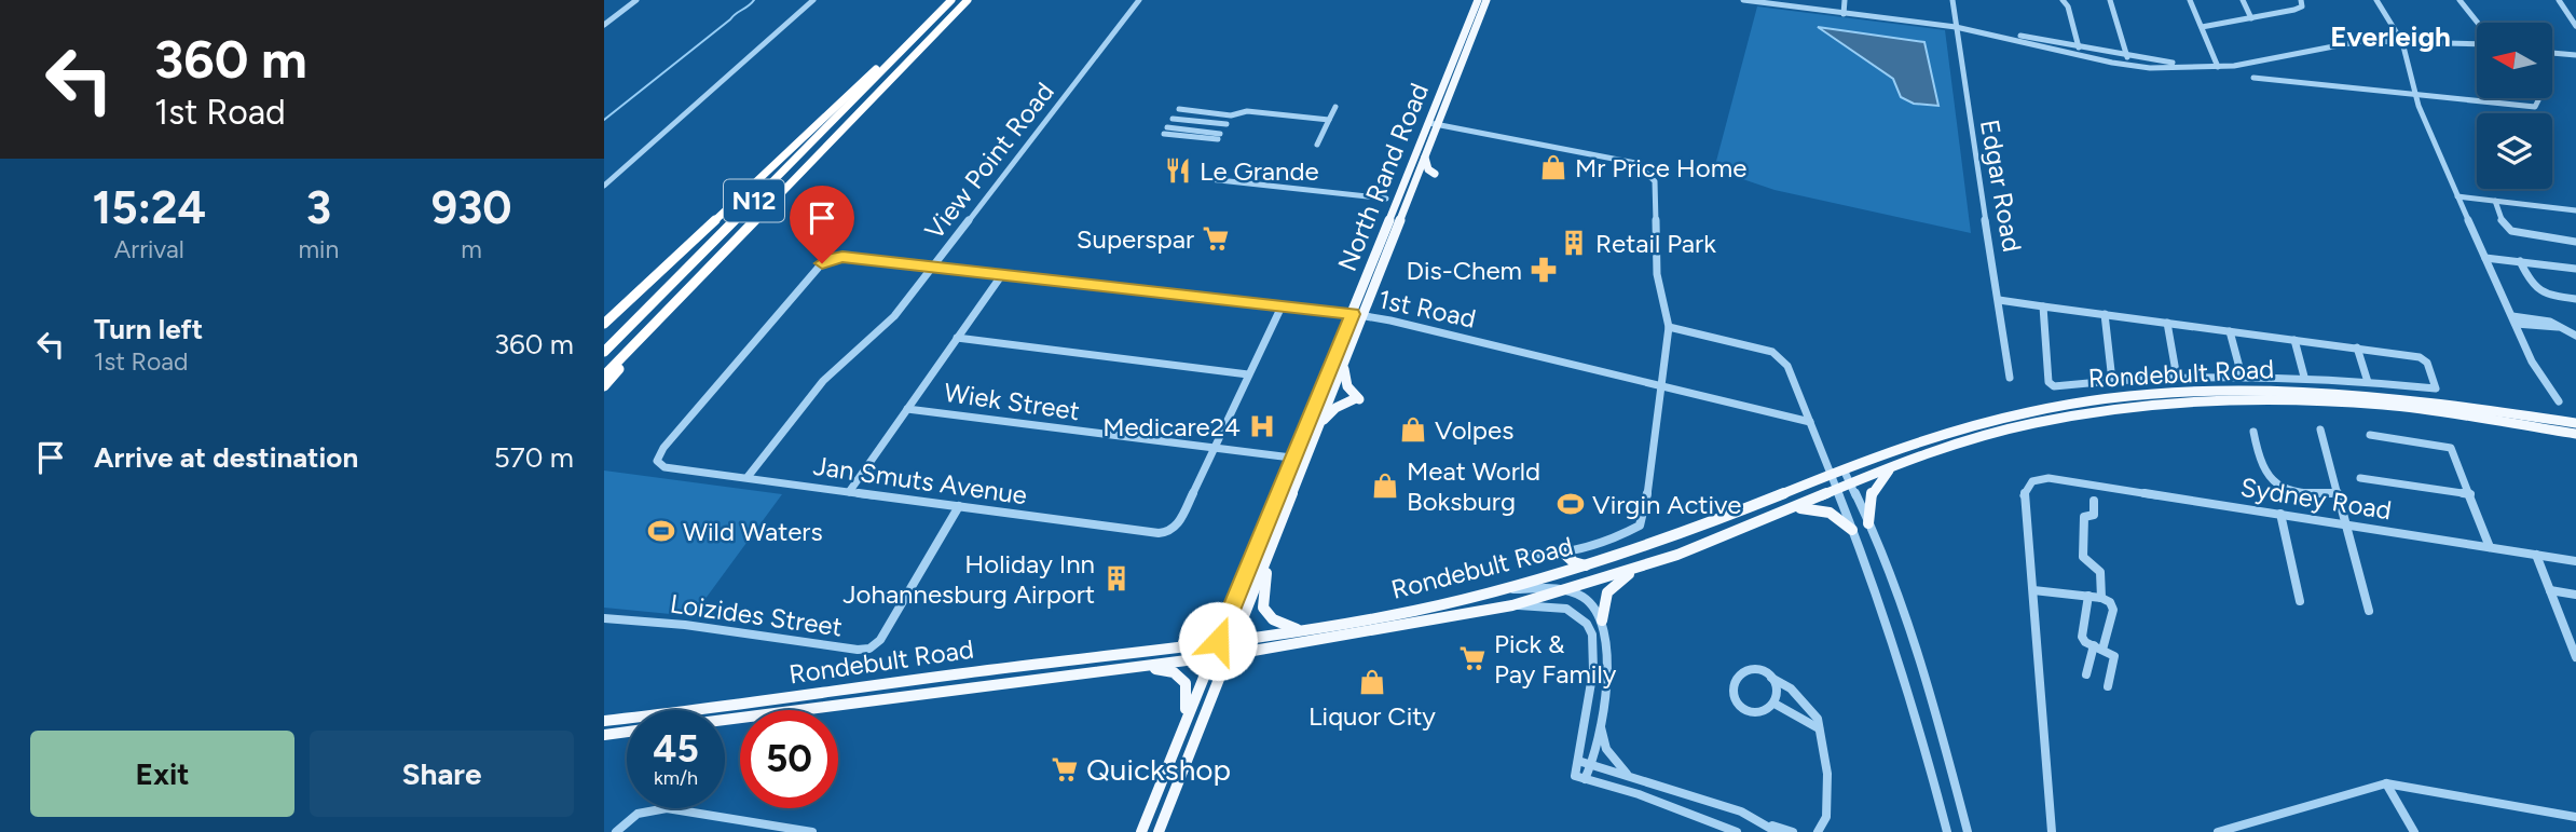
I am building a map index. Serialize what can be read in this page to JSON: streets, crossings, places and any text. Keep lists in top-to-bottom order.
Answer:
{
  "streets": {
    "highway": ["N12"],
    "main road": ["North Rand Road", "Rondebult Road"],
    "street": [
      "View Point Road",
      "Edgar Road",
      "1st Road",
      "Wiek Street",
      "Jan Smuts Avenue",
      "Sydney Road",
      "Loizides Street"
    ]
  },
  "crossings": [
    ["View Point Road", "1st Road"],
    ["View Point Road", "Jan Smuts Avenue"],
    ["North Rand Road", "1st Road"],
    ["North Rand Road", "Rondebult Road"],
    ["North Rand Road", "Wiek Street"],
    ["1st Road", "Jan Smuts Avenue"],
    ["Wiek Street", "Jan Smuts Avenue"],
    ["Jan Smuts Avenue", "Loizides Street"]
  ],
  "districts": ["Everleigh"],
  "places": {
    "shop": [
      "Mr Price Home",
      "Volpes",
      "Meat World Boksburg",
      "Liquor City"
    ],
    "restaurant": ["Le Grande"],
    "supermarket": ["Superspar", "Pick & Pay Family", "Quickshop"],
    "building": ["Retail Park", "Holiday Inn Johannesburg Airport"],
    "pharmacy": ["Dis-Chem"],
    "hospital": ["Medicare24"],
    "sports": ["Virgin Active", "Wild Waters"]
  },
  "north": "left",
  "page": {
    "turn": ["360 m", "1st Road"],
    "eta": [
      "15:24",
      "Arrival",
      "3",
      "min",
      "930",
      "m"
    ],
    "list": [
      {
        "name": "Turn left",
        "note": "1st Road",
        "value": "360 m"
      },
      {
        "name": "Arrive at destination",
        "value": "570 m"
      }
    ],
    "speed": "45 km/h",
    "limit": "50",
    "buttons": ["Exit", "Share"]
  }
}
